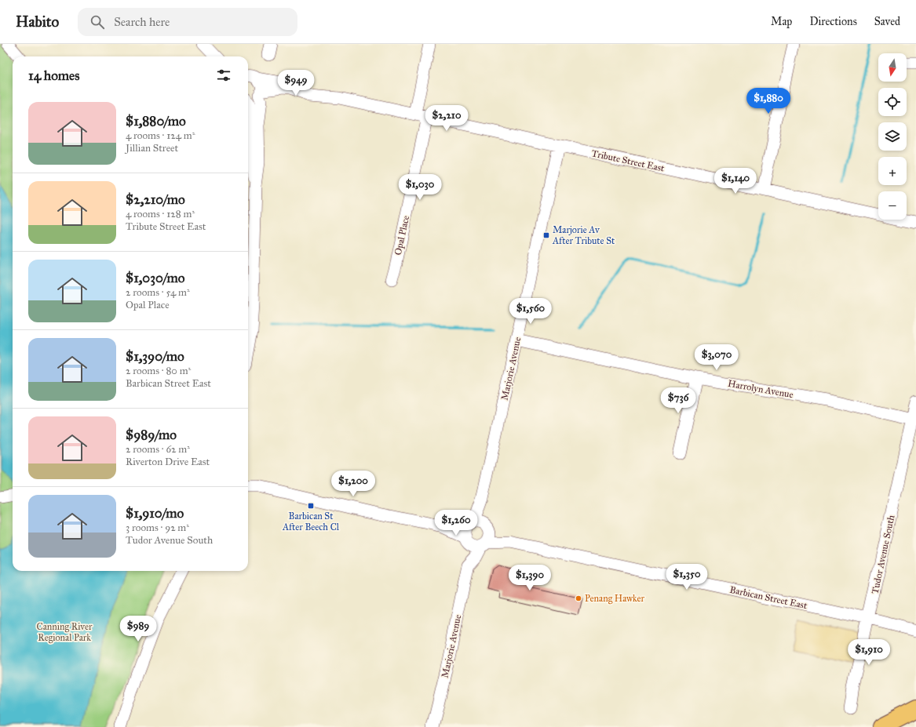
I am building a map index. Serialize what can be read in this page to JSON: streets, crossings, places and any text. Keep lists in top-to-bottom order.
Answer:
{
  "streets": {
    "street": [
      "Tribute Street East",
      "Opal Place",
      "Marjorie Avenue",
      "Harrolyn Avenue",
      "Tudor Avenue South",
      "Barbican Street East"
    ]
  },
  "crossings": [
    ["Tribute Street East", "Opal Place"],
    ["Tribute Street East", "Marjorie Avenue"],
    ["Marjorie Avenue", "Harrolyn Avenue"],
    ["Marjorie Avenue", "Barbican Street East"],
    ["Harrolyn Avenue", "Tudor Avenue South"],
    ["Tudor Avenue South", "Barbican Street East"]
  ],
  "parks": ["Canning River Regional Park"],
  "places": {
    "transit": ["Marjorie Av After Tribute St", "Barbican St After Beech Cl"],
    "other": ["Penang Hawker"]
  },
  "north": "bottom",
  "page": {
    "header": "Habito",
    "search": "Search here",
    "nav": ["Map", "Directions", "Saved"],
    "map_buttons": ["+", "−"],
    "heading": "14 homes",
    "price": [
      "$949",
      "$1,880",
      "$2,210",
      "$1,140",
      "$1,030",
      "$1,560",
      "$3,070",
      "$736",
      "$1,200",
      "$1,260",
      "$1,350",
      "$1,390",
      "$989",
      "$1,910"
    ],
    "list": [
      {
        "name": "$1,880/mo",
        "note": "4 rooms · 124 m² · Jillian Street"
      },
      {
        "name": "$2,210/mo",
        "note": "4 rooms · 128 m² · Tribute Street East"
      },
      {
        "name": "$1,030/mo",
        "note": "2 rooms · 54 m² · Opal Place"
      },
      {
        "name": "$1,390/mo",
        "note": "2 rooms · 80 m² · Barbican Street East"
      },
      {
        "name": "$989/mo",
        "note": "2 rooms · 62 m² · Riverton Drive East"
      },
      {
        "name": "$1,910/mo",
        "note": "3 rooms · 92 m² · Tudor Avenue South"
      }
    ]
  }
}
